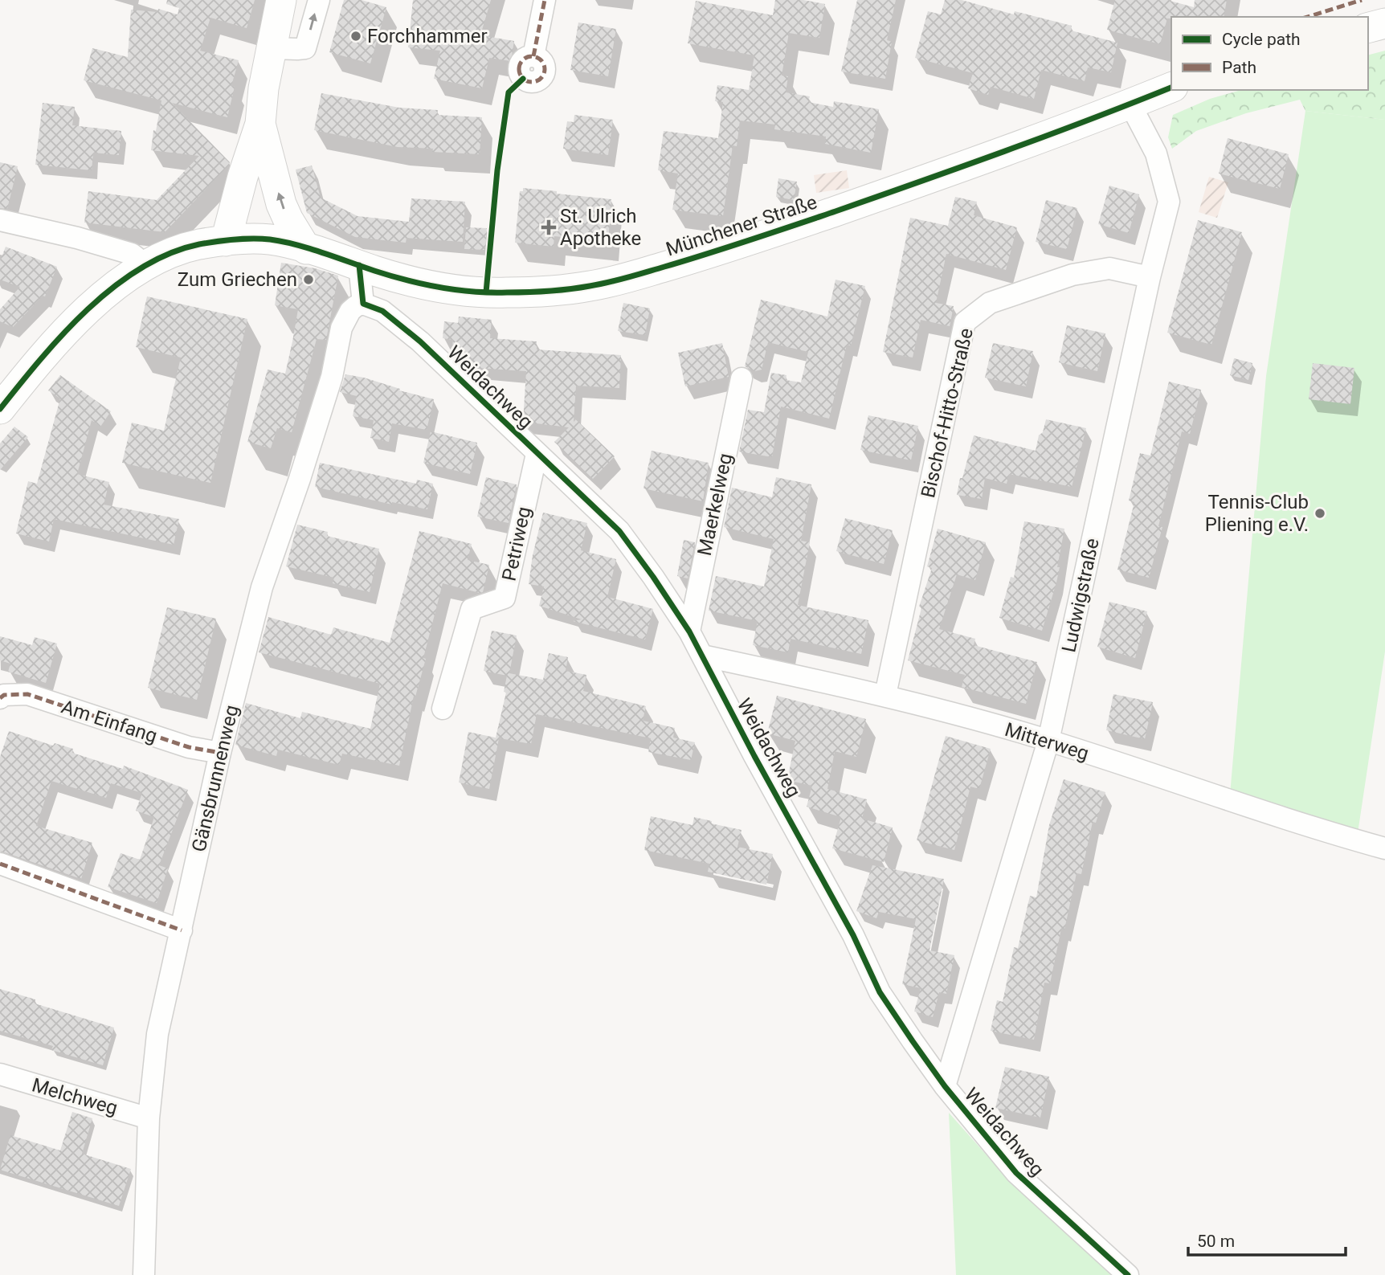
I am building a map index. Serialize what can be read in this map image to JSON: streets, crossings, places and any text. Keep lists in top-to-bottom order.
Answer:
{
  "streets": {
    "main road": ["Münchener Straße"],
    "street": [
      "Weidachweg",
      "Bischof-Hitto-Straße",
      "Maerkelweg",
      "Petriweg",
      "Ludwigstraße",
      "Am Einfang",
      "Mitterweg",
      "Gänsbrunnenweg",
      "Melchweg"
    ]
  },
  "crossings": [
    ["Münchener Straße", "Ludwigstraße"],
    ["Weidachweg", "Maerkelweg"],
    ["Weidachweg", "Petriweg"],
    ["Weidachweg", "Ludwigstraße"],
    ["Weidachweg", "Mitterweg"],
    ["Weidachweg", "Gänsbrunnenweg"],
    ["Bischof-Hitto-Straße", "Ludwigstraße"],
    ["Bischof-Hitto-Straße", "Mitterweg"],
    ["Ludwigstraße", "Mitterweg"],
    ["Am Einfang", "Gänsbrunnenweg"],
    ["Gänsbrunnenweg", "Melchweg"]
  ],
  "places": {
    "other": ["Forchhammer", "Zum Griechen", "Tennis-Club Pliening e.V."],
    "health": ["St. Ulrich Apotheke"]
  },
  "legend": ["Cycle path", "Path"],
  "scale_bar": "50 m"
}
